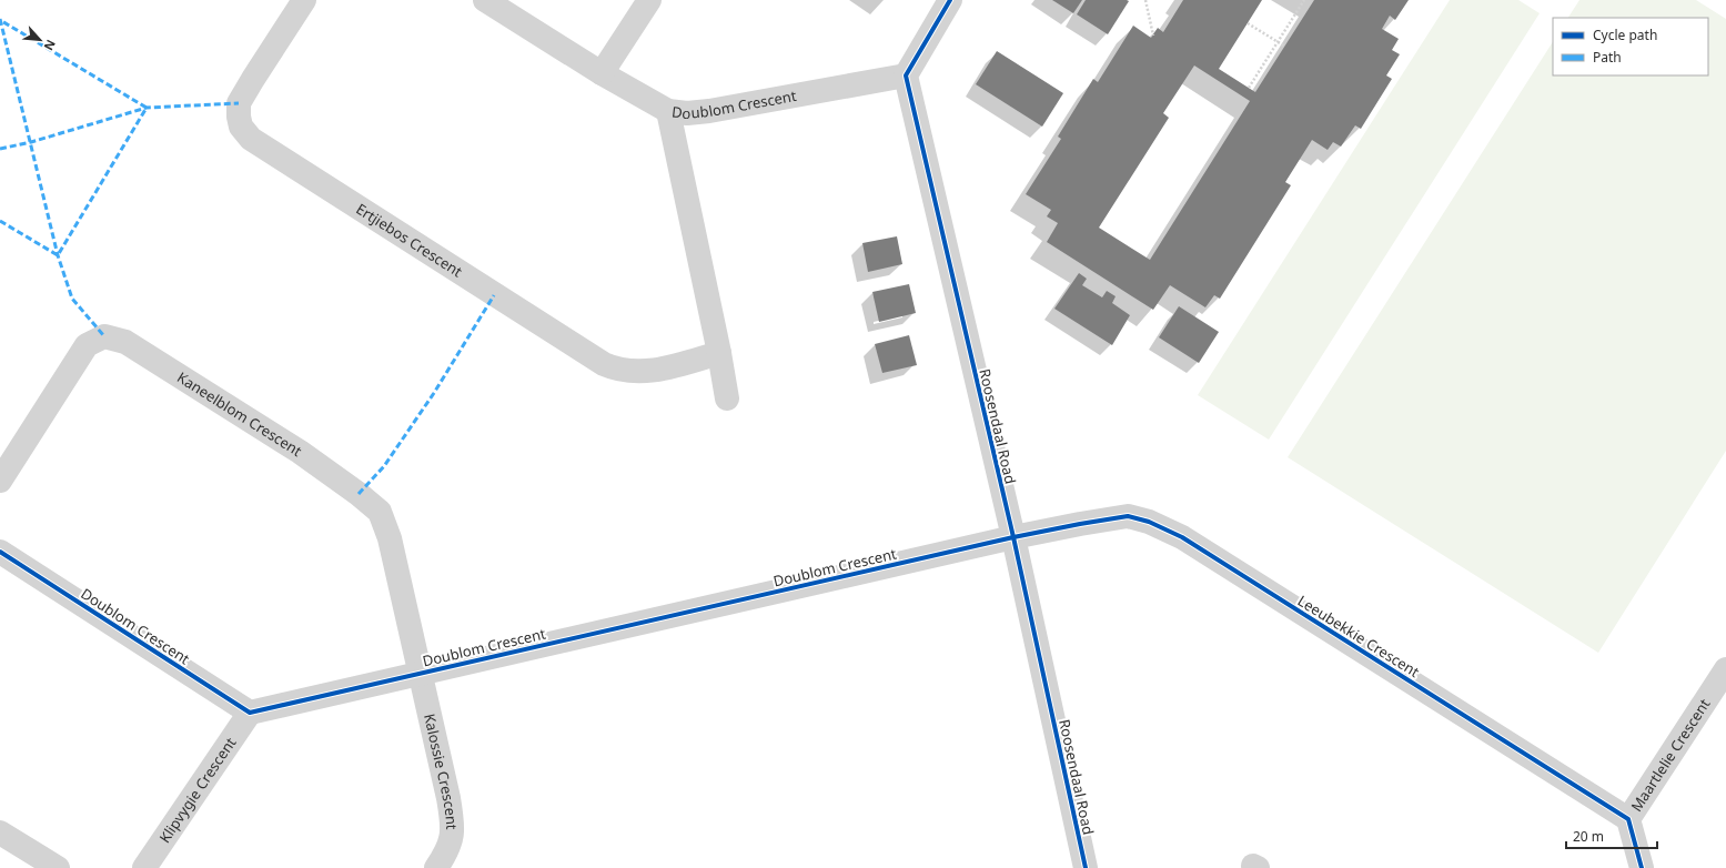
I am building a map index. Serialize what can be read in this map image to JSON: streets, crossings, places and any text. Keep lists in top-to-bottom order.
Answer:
{
  "streets": {
    "street": [
      "Doublom Crescent",
      "Ertjiebos Crescent",
      "Kaneelblom Crescent",
      "Roosendaal Road",
      "Leeubekkie Crescent",
      "Maartlelie Crescent",
      "Kalossie Crescent",
      "Klipvygie Crescent"
    ]
  },
  "crossings": [
    ["Doublom Crescent", "Kaneelblom Crescent"],
    ["Doublom Crescent", "Roosendaal Road"],
    ["Doublom Crescent", "Leeubekkie Crescent"],
    ["Doublom Crescent", "Kalossie Crescent"],
    ["Doublom Crescent", "Klipvygie Crescent"],
    ["Kaneelblom Crescent", "Kalossie Crescent"],
    ["Roosendaal Road", "Leeubekkie Crescent"],
    ["Leeubekkie Crescent", "Maartlelie Crescent"]
  ],
  "legend": ["Cycle path", "Path"],
  "scale_bar": "20 m",
  "north": "bottom right"
}
